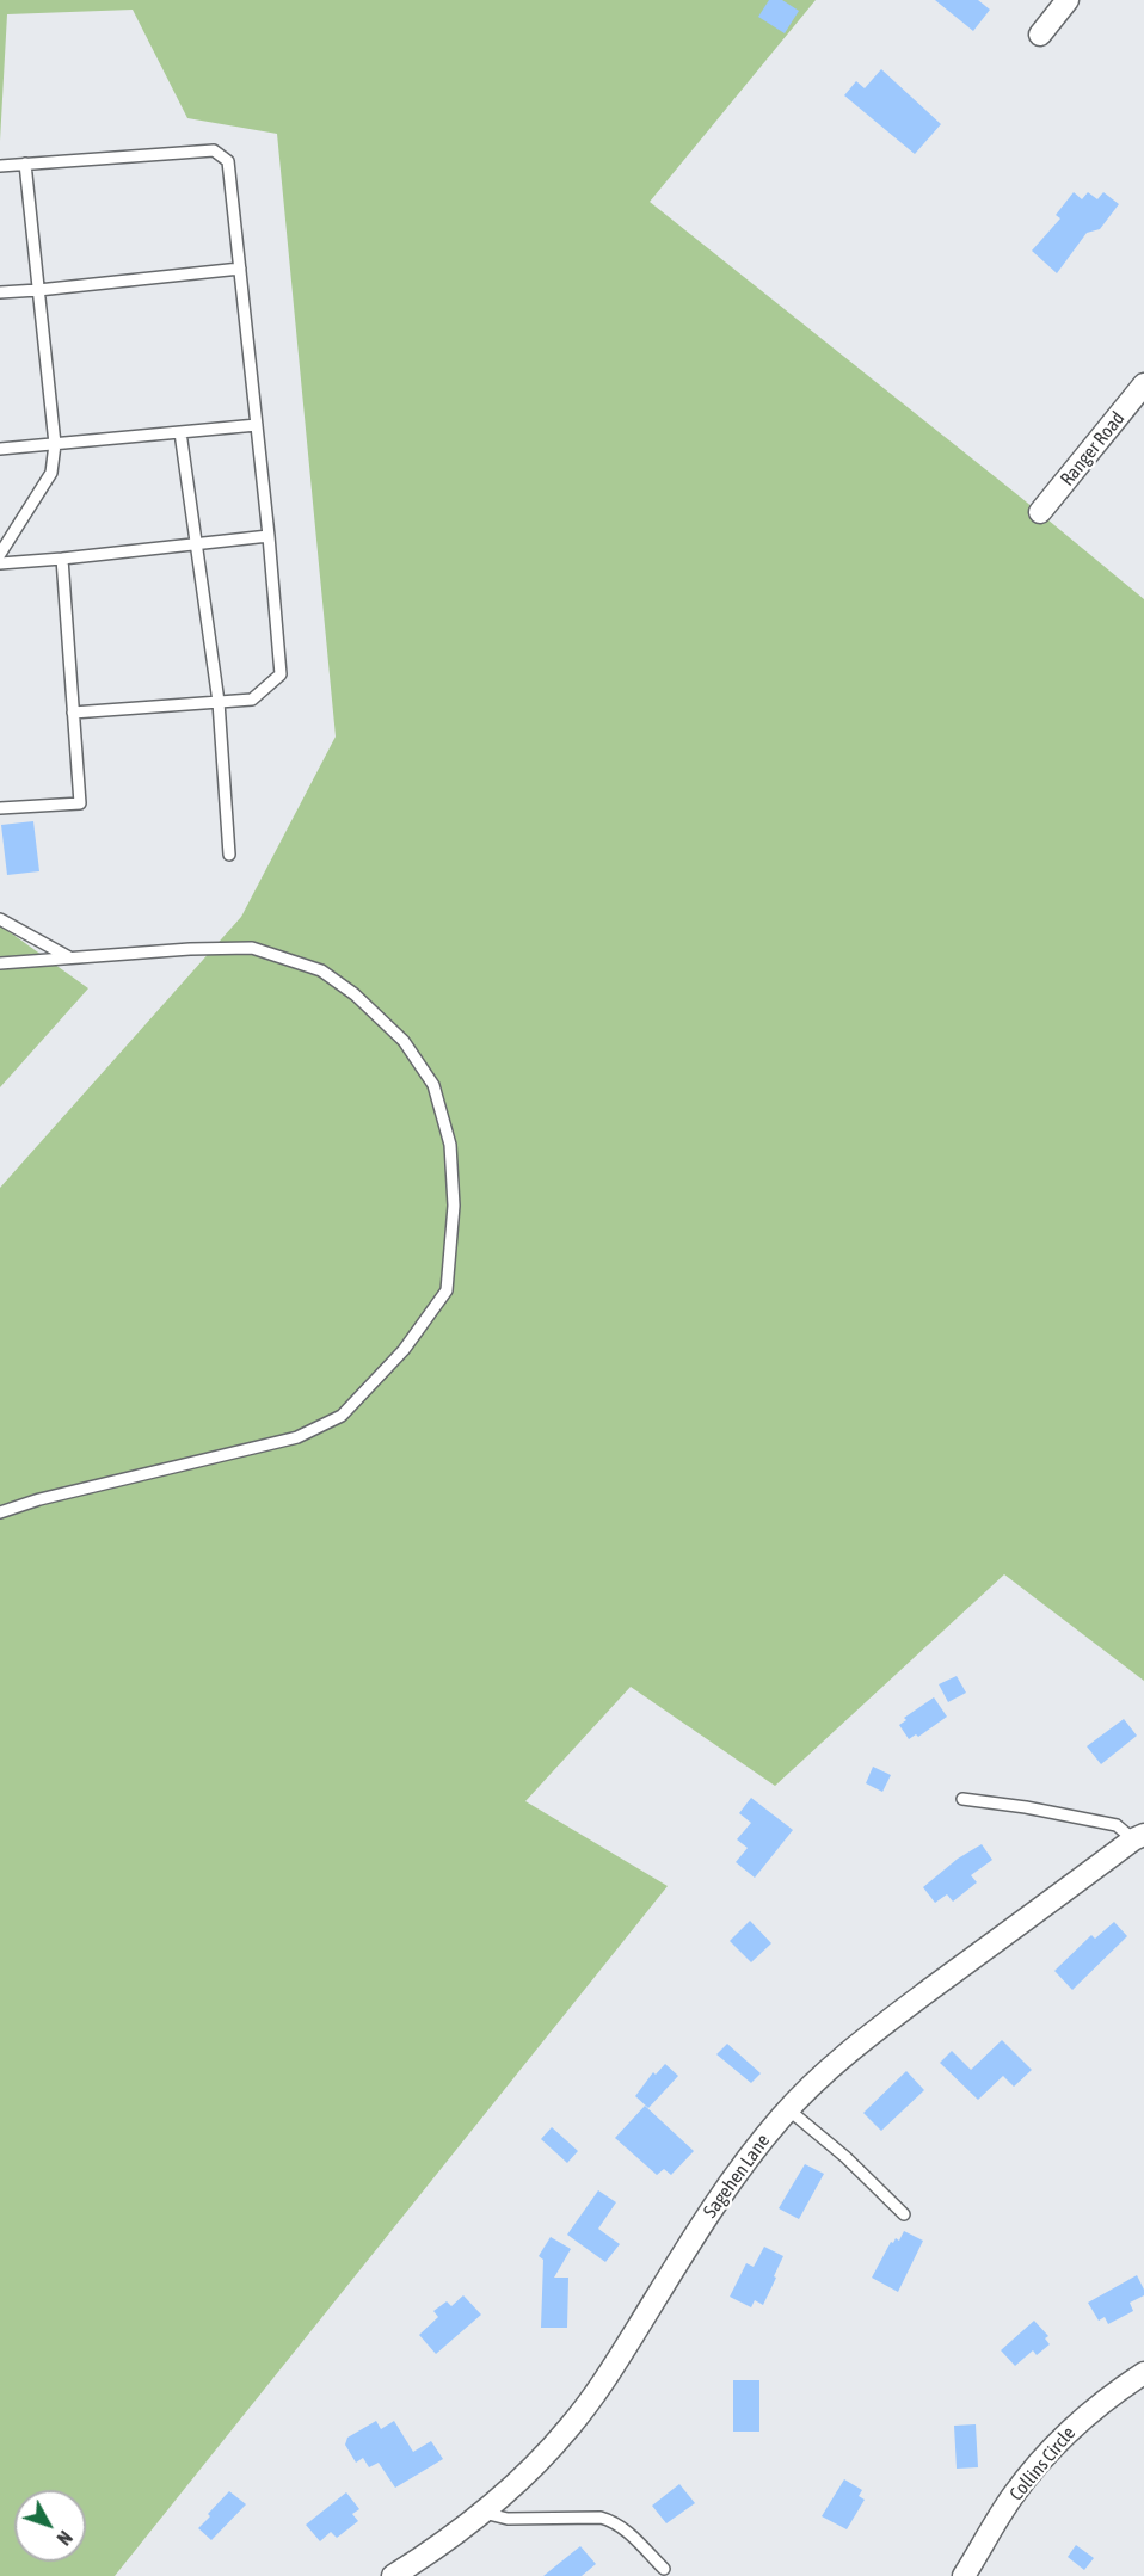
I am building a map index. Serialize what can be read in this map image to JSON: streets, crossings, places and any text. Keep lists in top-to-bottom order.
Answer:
{
  "streets": {
    "street": ["Ranger Road", "Sagehen Lane", "Collins Circle"]
  },
  "north": "bottom right"
}
